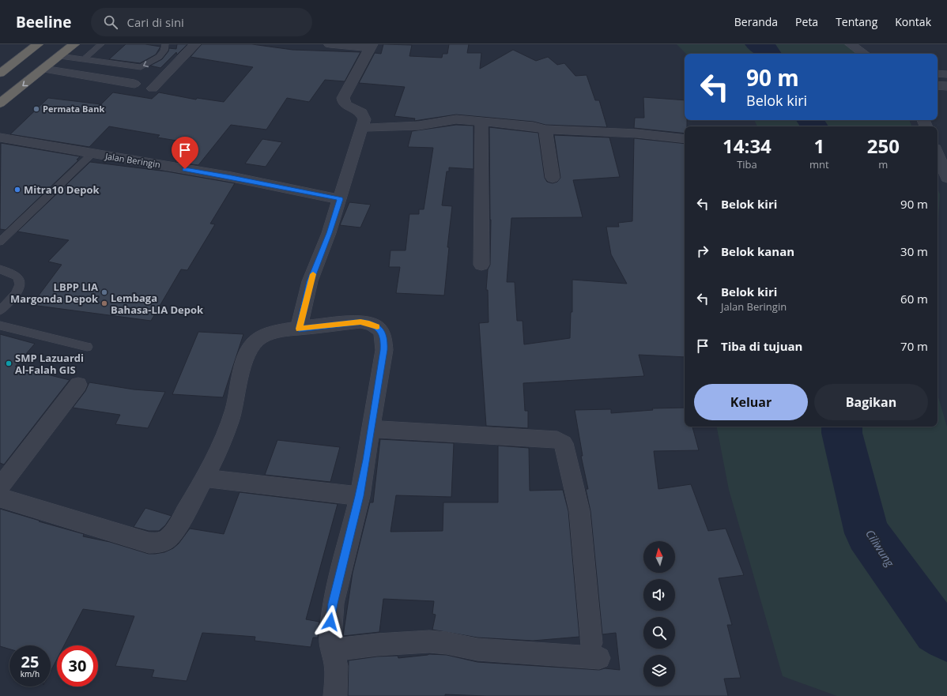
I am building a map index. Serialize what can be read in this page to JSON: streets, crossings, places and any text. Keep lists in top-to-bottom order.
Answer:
{
  "streets": {
    "street": ["Jalan Beringin"]
  },
  "water": ["Ciliwung"],
  "places": [
    "Permata Bank",
    "Mitra10 Depok",
    "LBPP LIA Margonda Depok",
    "Lembaga Bahasa-LIA Depok",
    "SMP Lazuardi Al-Falah GIS"
  ],
  "north": "top",
  "page": {
    "header": "Beeline",
    "search": "Cari di sini",
    "nav": [
      "Beranda",
      "Peta",
      "Tentang",
      "Kontak"
    ],
    "turn": ["90 m", "Belok kiri"],
    "eta": [
      "14:34",
      "Tiba",
      "1",
      "mnt",
      "250",
      "m"
    ],
    "list": [
      {
        "name": "Belok kiri",
        "value": "90 m"
      },
      {
        "name": "Belok kanan",
        "value": "30 m"
      },
      {
        "name": "Belok kiri",
        "note": "Jalan Beringin",
        "value": "60 m"
      },
      {
        "name": "Tiba di tujuan",
        "value": "70 m"
      }
    ],
    "buttons": ["Keluar", "Bagikan"],
    "speed": "25 km/h",
    "limit": "30"
  }
}
